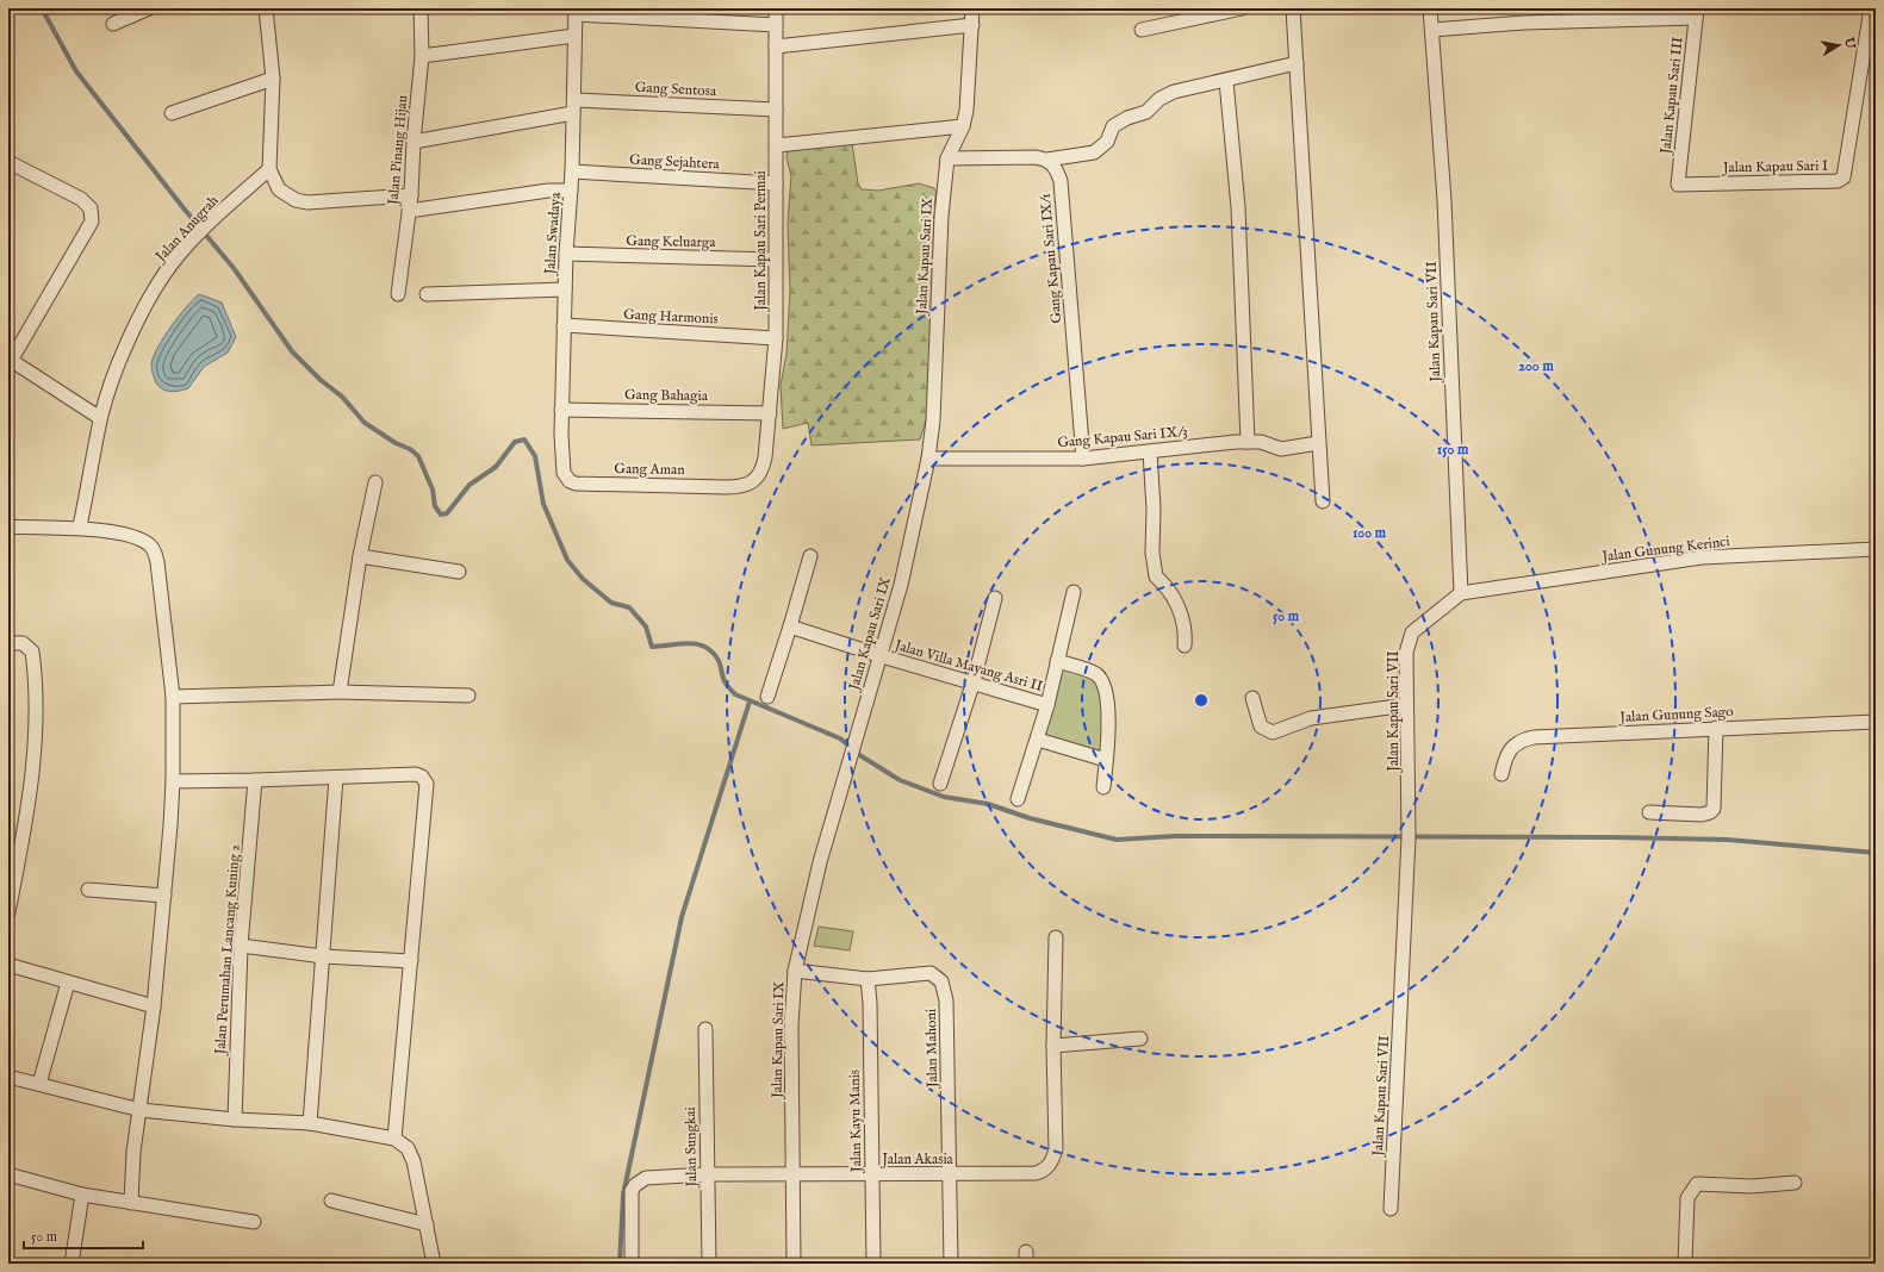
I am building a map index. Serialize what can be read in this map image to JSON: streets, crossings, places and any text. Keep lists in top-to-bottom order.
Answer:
{
  "streets": {
    "street": [
      "Gang Sentosa",
      "Jalan Kapau Sari III",
      "Jalan Pinang Hijau",
      "Gang Sejahtera",
      "Jalan Kapau Sari I",
      "Jalan Anugrah",
      "Jalan Swadaya",
      "Jalan Kapau Sari Permai",
      "Gang Keluarga",
      "Jalan Kapau Sari IX",
      "Gang Kapau Sari IX/1",
      "Gang Harmonis",
      "Jalan Kapau Sari VII",
      "Gang Bahagia",
      "Gang Kapau Sari IX/3",
      "Gang Aman",
      "Jalan Gunung Kerinci",
      "Jalan Villa Mayang Asri II",
      "Jalan Gunung Sago",
      "Jalan Perumahan Lancang Kuning 2",
      "Jalan Mahoni",
      "Jalan Kayu Manis",
      "Jalan Sungkai",
      "Jalan Akasia"
    ]
  },
  "crossings": [
    ["Gang Sentosa", "Jalan Swadaya"],
    ["Gang Sentosa", "Jalan Kapau Sari Permai"],
    ["Jalan Kapau Sari III", "Jalan Kapau Sari I"],
    ["Gang Sejahtera", "Jalan Swadaya"],
    ["Gang Sejahtera", "Jalan Kapau Sari Permai"],
    ["Jalan Swadaya", "Gang Keluarga"],
    ["Jalan Swadaya", "Gang Harmonis"],
    ["Jalan Swadaya", "Gang Bahagia"],
    ["Jalan Swadaya", "Gang Aman"],
    ["Jalan Kapau Sari Permai", "Gang Keluarga"],
    ["Jalan Kapau Sari Permai", "Gang Harmonis"],
    ["Jalan Kapau Sari Permai", "Gang Bahagia"],
    ["Jalan Kapau Sari Permai", "Gang Aman"],
    ["Jalan Kapau Sari IX", "Gang Kapau Sari IX/3"],
    ["Jalan Kapau Sari IX", "Jalan Villa Mayang Asri II"],
    ["Jalan Kapau Sari IX", "Jalan Mahoni"],
    ["Jalan Kapau Sari IX", "Jalan Akasia"],
    ["Gang Kapau Sari IX/1", "Gang Kapau Sari IX/3"],
    ["Jalan Kapau Sari VII", "Jalan Gunung Kerinci"],
    ["Jalan Mahoni", "Jalan Kayu Manis"],
    ["Jalan Mahoni", "Jalan Akasia"],
    ["Jalan Kayu Manis", "Jalan Akasia"],
    ["Jalan Sungkai", "Jalan Akasia"]
  ],
  "scale_bar": "50 m",
  "north": "right",
  "rings": [
    "200 m",
    "150 m",
    "100 m",
    "50 m"
  ]
}
